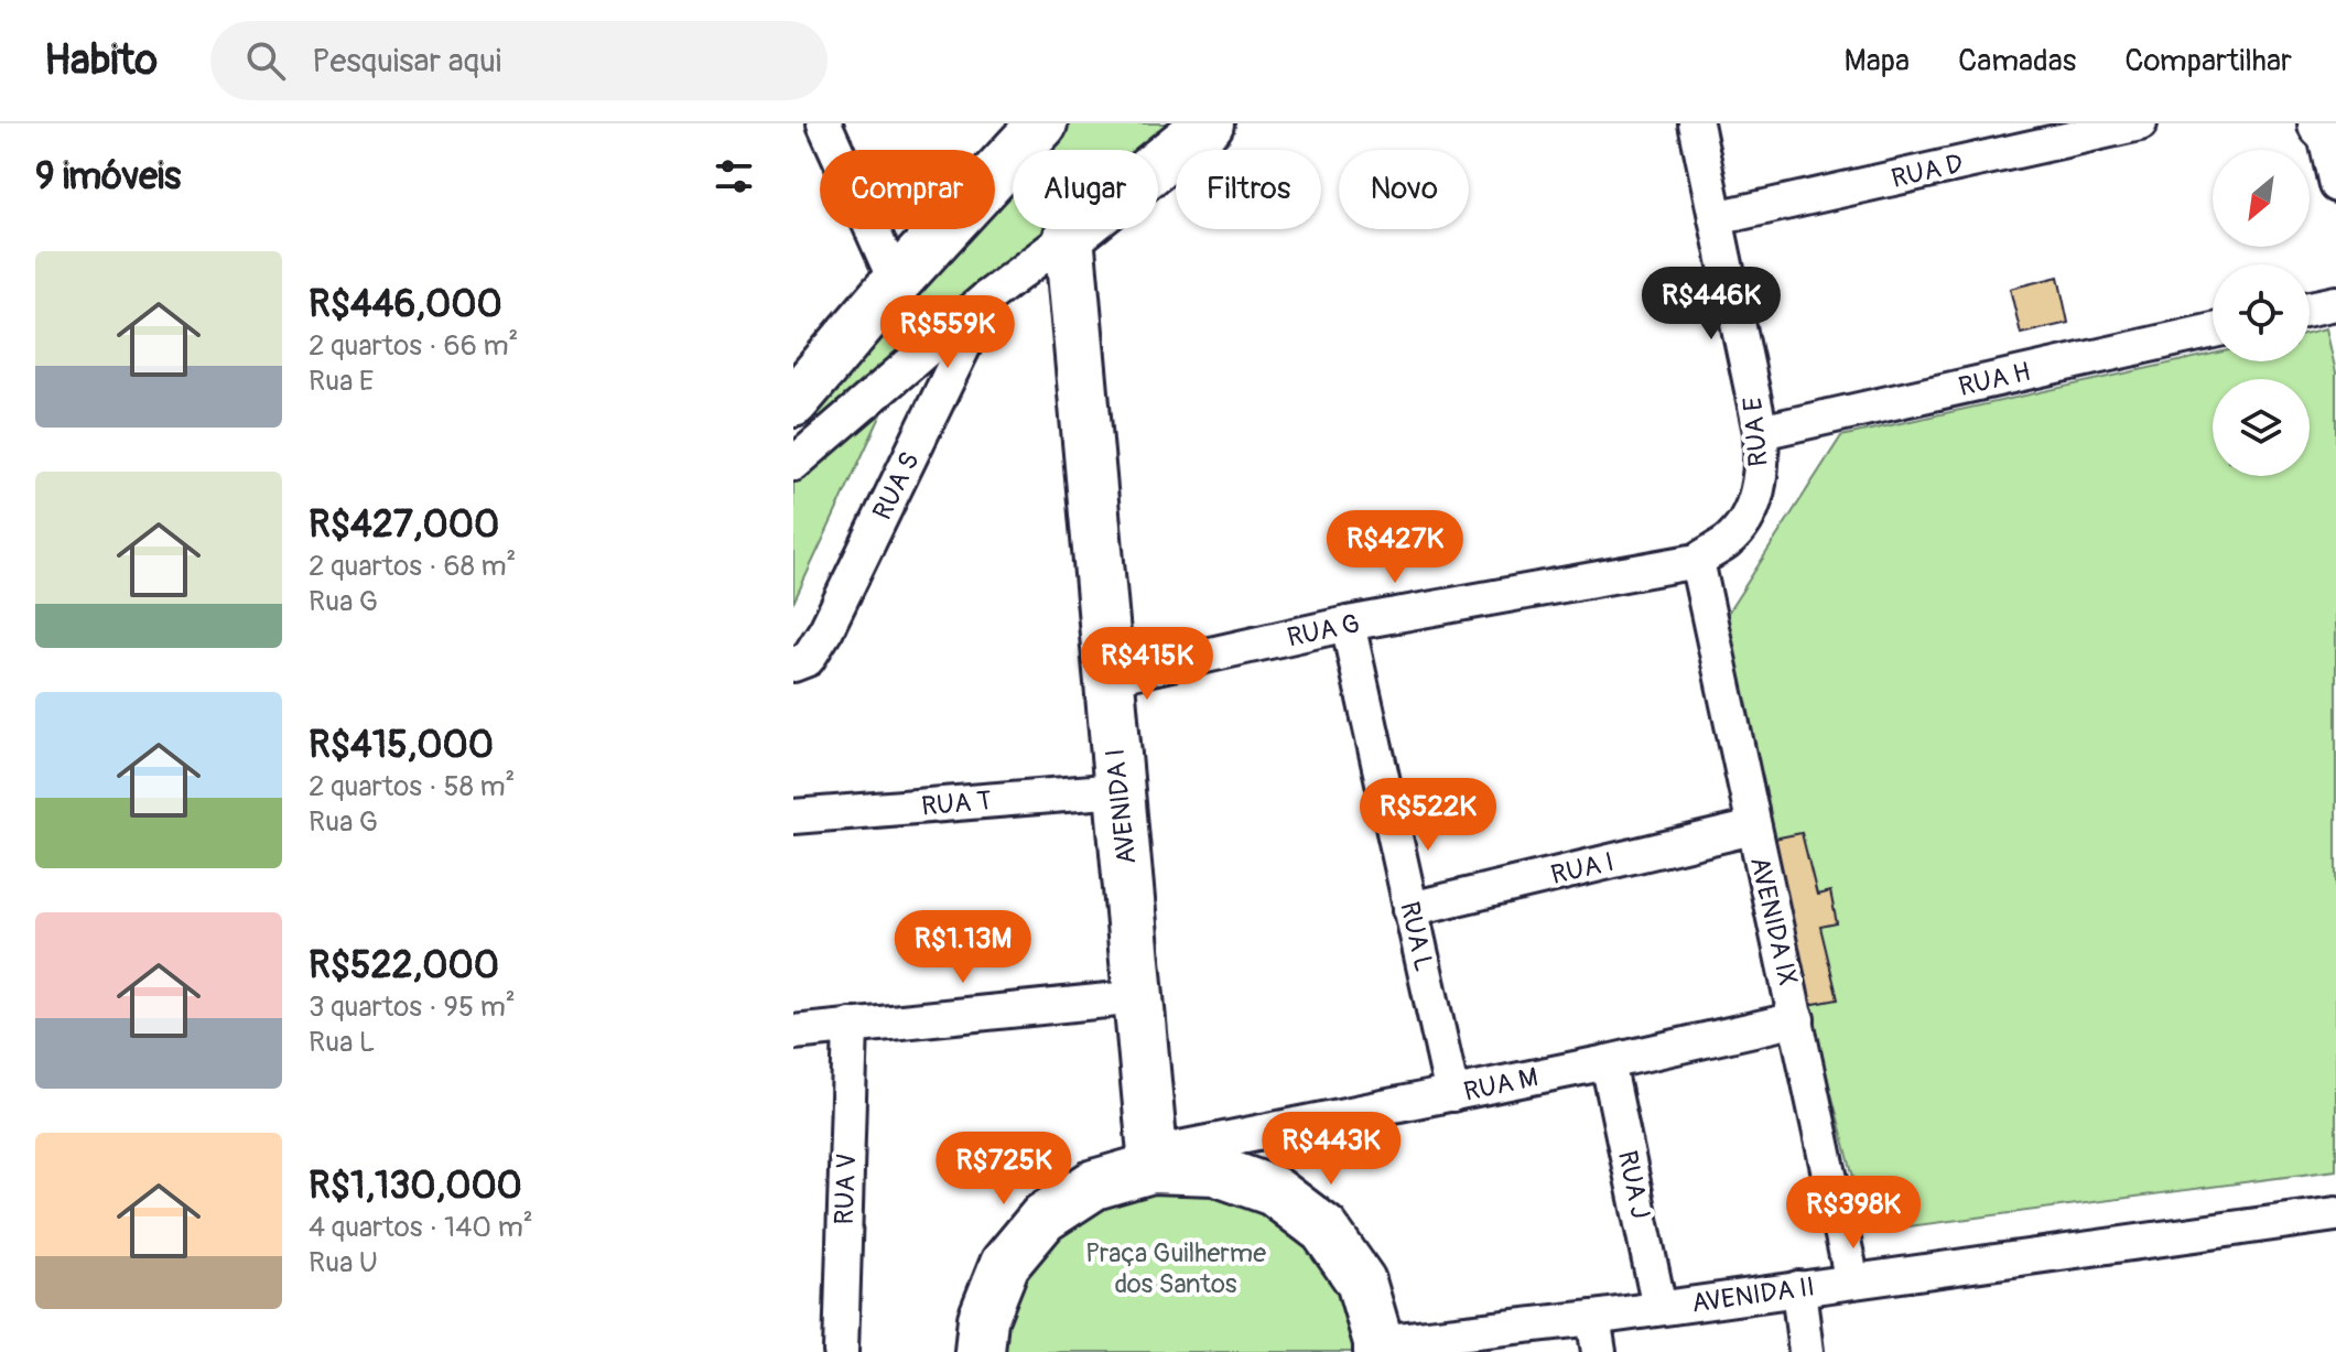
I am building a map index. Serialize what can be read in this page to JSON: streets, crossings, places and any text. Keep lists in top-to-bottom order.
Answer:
{
  "streets": {
    "street": [
      "RUA D",
      "RUA H",
      "RUA E",
      "RUA S",
      "RUA G",
      "RUA T",
      "AVENIDA I",
      "RUA I",
      "AVENIDA IX",
      "RUA L",
      "RUA M",
      "RUA J",
      "RUA V",
      "AVENIDA II"
    ]
  },
  "crossings": [
    ["RUA D", "RUA E"],
    ["RUA H", "RUA E"],
    ["RUA E", "RUA G"],
    ["RUA E", "AVENIDA IX"],
    ["RUA G", "AVENIDA I"],
    ["RUA G", "AVENIDA IX"],
    ["RUA G", "RUA L"],
    ["RUA T", "AVENIDA I"],
    ["AVENIDA I", "RUA M"],
    ["RUA I", "AVENIDA IX"],
    ["RUA I", "RUA L"],
    ["AVENIDA IX", "RUA M"],
    ["AVENIDA IX", "AVENIDA II"],
    ["RUA L", "RUA M"],
    ["RUA M", "RUA J"],
    ["RUA J", "AVENIDA II"]
  ],
  "parks": ["Praça Guilherme dos Santos"],
  "north": "bottom left",
  "page": {
    "header": "Habito",
    "search": "Pesquisar aqui",
    "nav": ["Mapa", "Camadas", "Compartilhar"],
    "heading": "9 imóveis",
    "chip": [
      "Comprar",
      "Alugar",
      "Filtros",
      "Novo"
    ],
    "list": [
      {
        "name": "R$446,000",
        "note": "2 quartos · 66 m² · Rua E"
      },
      {
        "name": "R$427,000",
        "note": "2 quartos · 68 m² · Rua G"
      },
      {
        "name": "R$415,000",
        "note": "2 quartos · 58 m² · Rua G"
      },
      {
        "name": "R$522,000",
        "note": "3 quartos · 95 m² · Rua L"
      },
      {
        "name": "R$1,130,000",
        "note": "4 quartos · 140 m² · Rua U"
      }
    ],
    "price": [
      "R$446K",
      "R$559K",
      "R$427K",
      "R$415K",
      "R$522K",
      "R$1.13M",
      "R$443K",
      "R$725K",
      "R$398K"
    ]
  }
}
